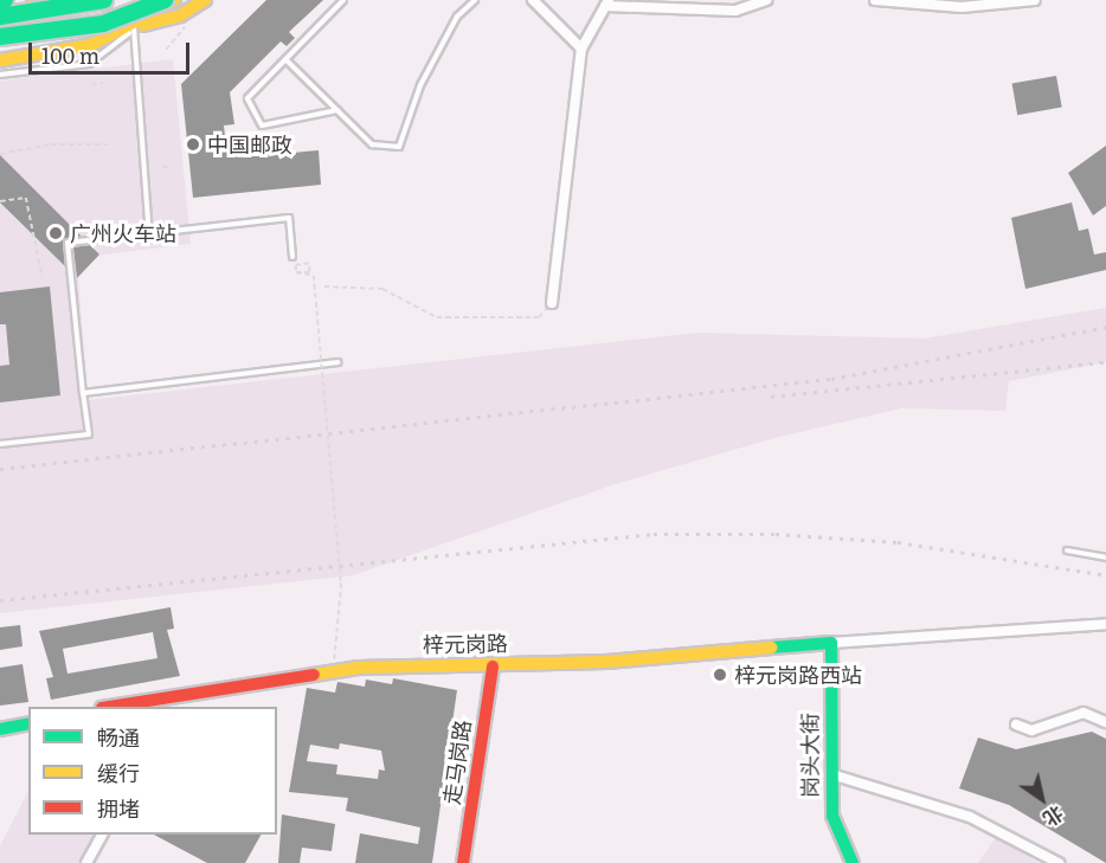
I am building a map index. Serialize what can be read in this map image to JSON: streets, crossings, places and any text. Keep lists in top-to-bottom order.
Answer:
{
  "streets": {
    "main road": ["梓元岗路", "岗头大街", "走马岗路"]
  },
  "crossings": [
    ["梓元岗路", "岗头大街"],
    ["梓元岗路", "走马岗路"]
  ],
  "places": ["中国邮政", "广州火车站", "梓元岗路西站"],
  "legend": ["畅通", "缓行", "拥堵"],
  "scale_bar": "100 m",
  "north": "bottom right"
}
